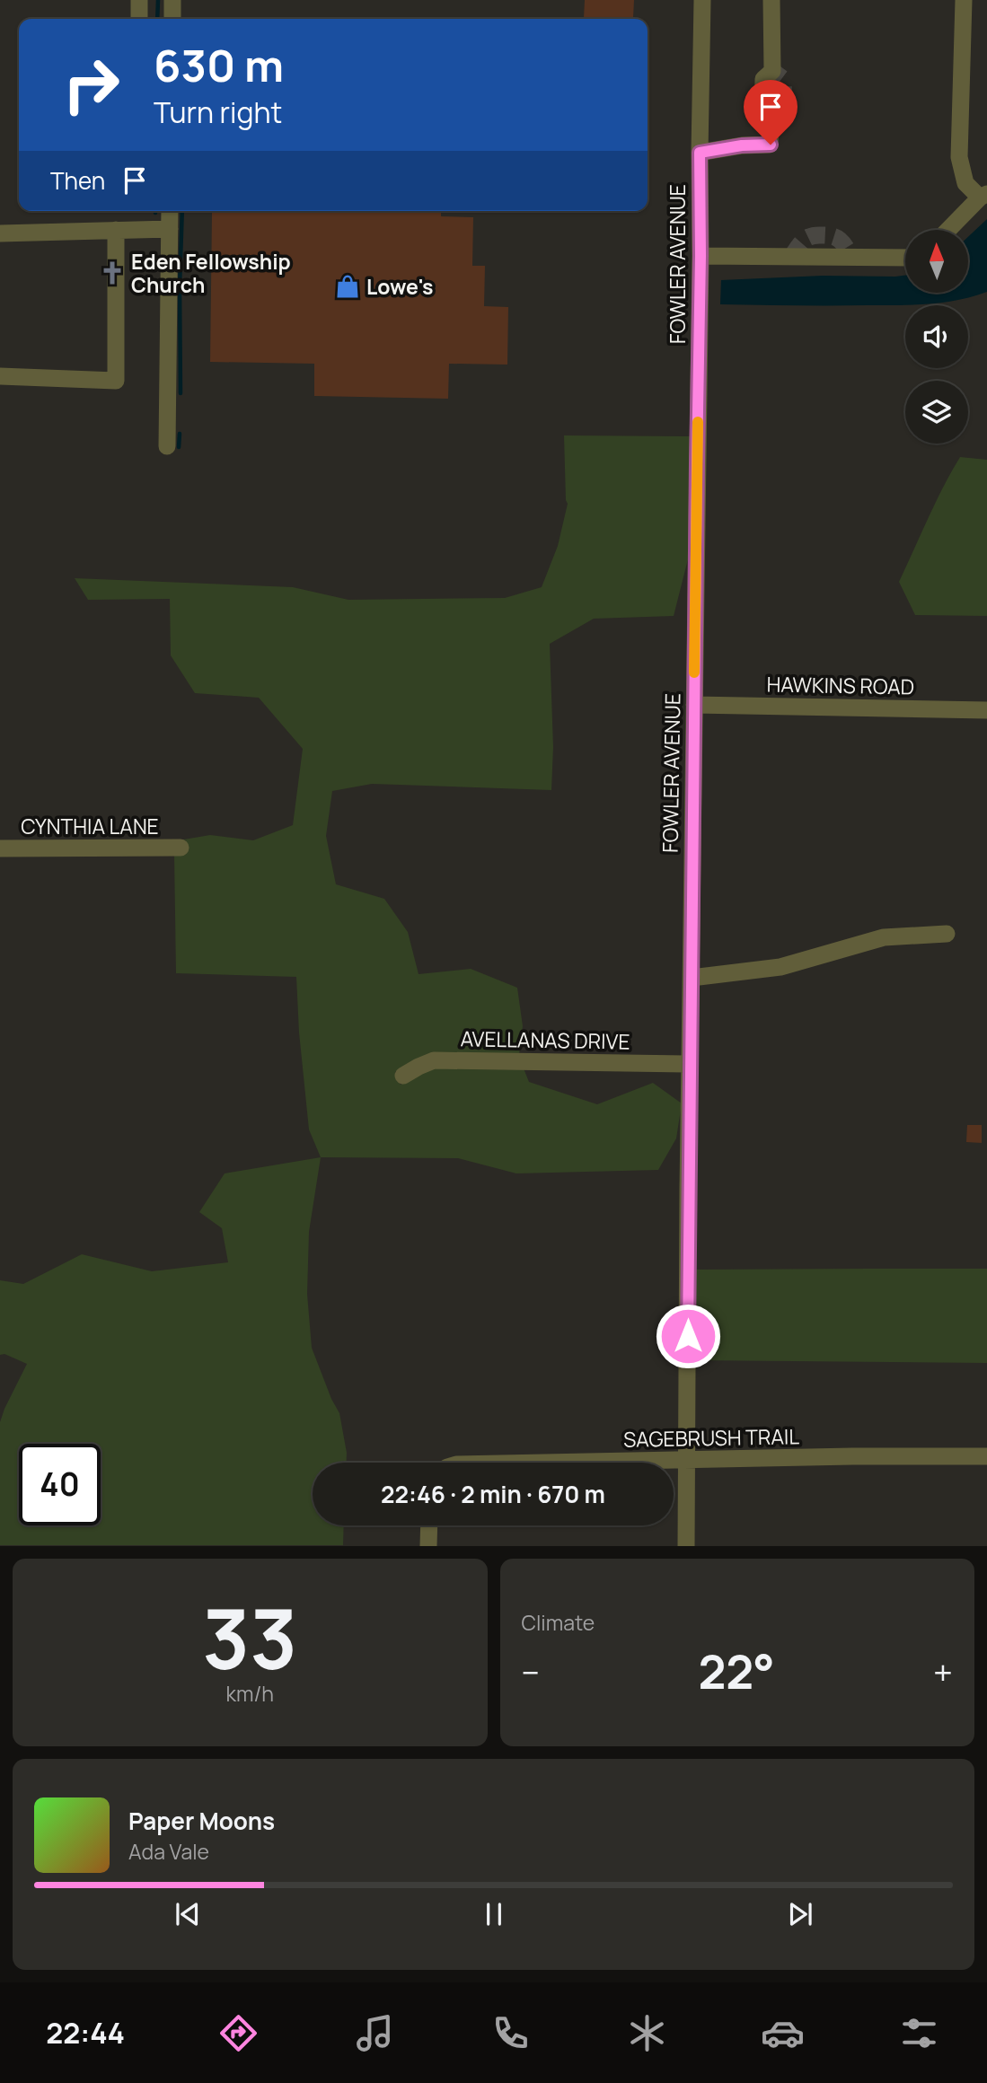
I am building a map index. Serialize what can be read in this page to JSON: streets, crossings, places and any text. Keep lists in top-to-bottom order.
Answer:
{
  "streets": {
    "street": [
      "FOWLER AVENUE",
      "HAWKINS ROAD",
      "CYNTHIA LANE",
      "AVELLANAS DRIVE",
      "SAGEBRUSH TRAIL"
    ]
  },
  "crossings": [
    ["FOWLER AVENUE", "HAWKINS ROAD"],
    ["FOWLER AVENUE", "AVELLANAS DRIVE"],
    ["FOWLER AVENUE", "SAGEBRUSH TRAIL"]
  ],
  "places": {
    "church": ["Eden Fellowship Church"],
    "shop": ["Lowe's"]
  },
  "north": "top",
  "page": {
    "turn": ["630 m", "Turn right"],
    "then": "Then",
    "limit": "40",
    "trip": "22:46 · 2 min · 670 m",
    "tile": [
      ["33", "km/h"],
      "Climate"
    ],
    "heat": ["−", "22°", "+"],
    "song": ["Paper Moons", "Ada Vale"],
    "tabs": "22:44"
  }
}
